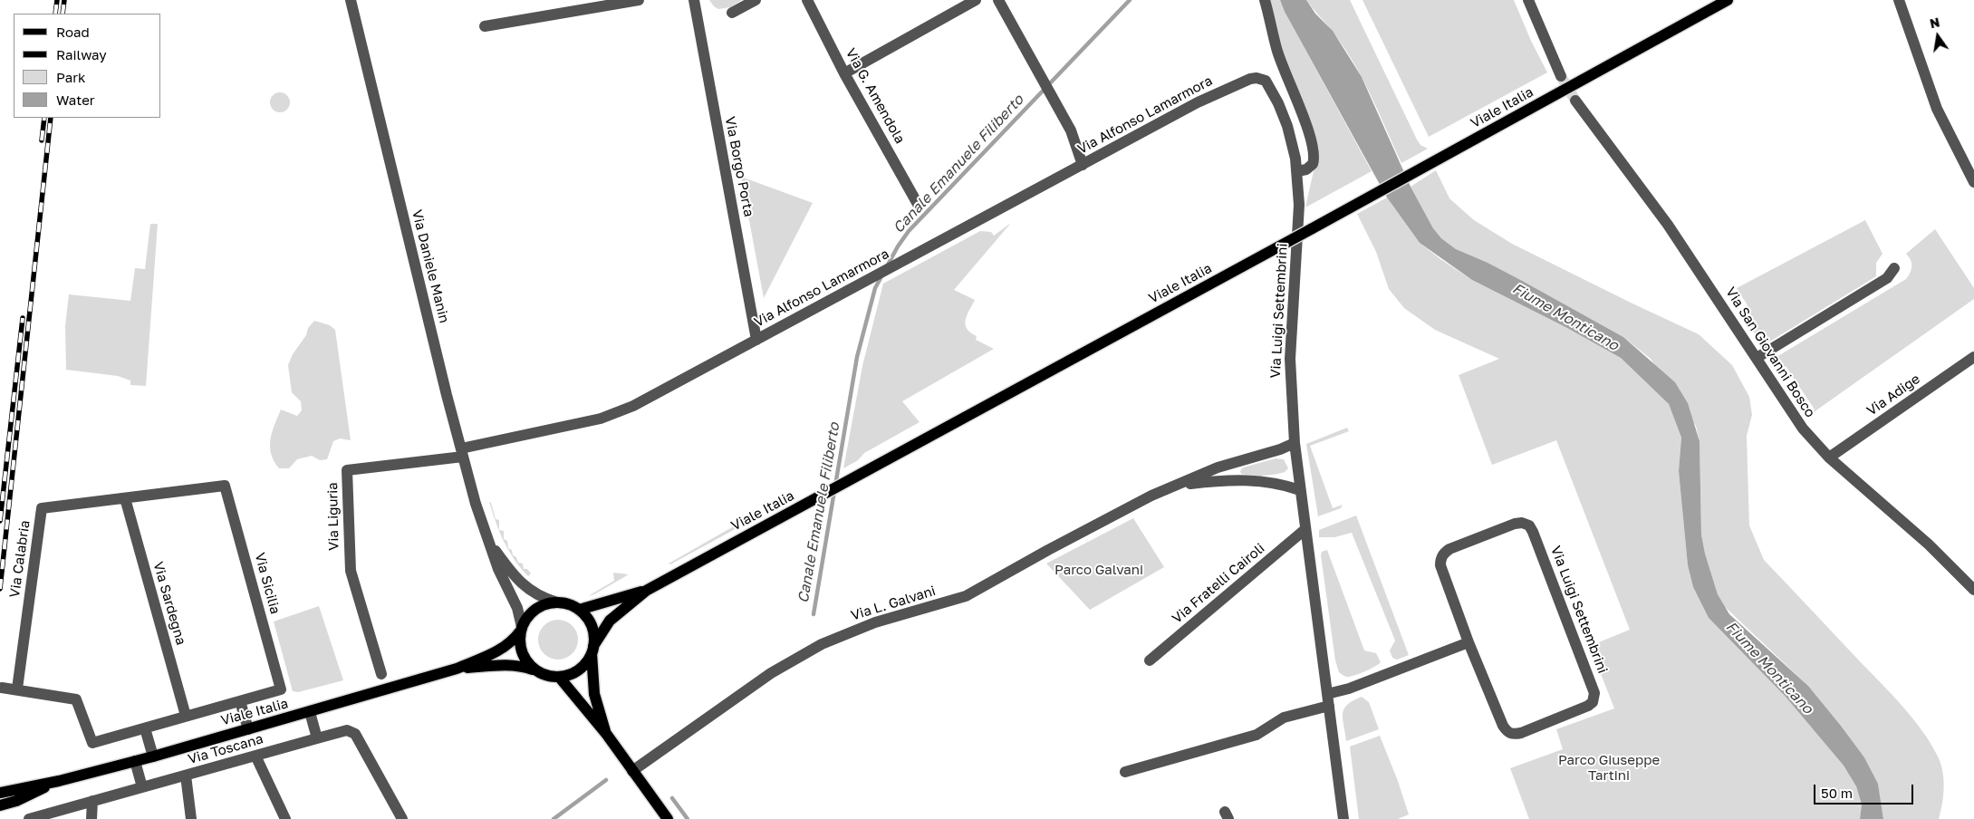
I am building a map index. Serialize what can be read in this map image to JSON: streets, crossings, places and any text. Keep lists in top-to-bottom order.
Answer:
{
  "streets": {
    "main road": ["Viale Italia"],
    "street": [
      "Via G. Amendola",
      "Via Alfonso Lamarmora",
      "Via Borgo Porta",
      "Via Daniele Manin",
      "Via Luigi Settembrini",
      "Via San Giovanni Bosco",
      "Via Adige",
      "Via Liguria",
      "Via Calabria",
      "Via Sicilia",
      "Via Fratelli Cairoli",
      "Via Sardegna",
      "Via L. Galvani",
      "Via Toscana"
    ]
  },
  "crossings": [
    ["Viale Italia", "Via Daniele Manin"],
    ["Via Alfonso Lamarmora", "Via Borgo Porta"],
    ["Via Alfonso Lamarmora", "Via Daniele Manin"],
    ["Via Alfonso Lamarmora", "Via Luigi Settembrini"],
    ["Via Alfonso Lamarmora", "Via Liguria"],
    ["Via Daniele Manin", "Via Liguria"],
    ["Via Luigi Settembrini", "Via Fratelli Cairoli"],
    ["Via Luigi Settembrini", "Via L. Galvani"],
    ["Via San Giovanni Bosco", "Via Adige"],
    ["Via Calabria", "Via Sicilia"],
    ["Via Calabria", "Via Sardegna"]
  ],
  "water": ["Canale Emanuele Filiberto", "Fiume Monticano"],
  "parks": ["Parco Galvani", "Parco Giuseppe Tartini"],
  "legend": [
    "Road",
    "Railway",
    "Park",
    "Water"
  ],
  "scale_bar": "50 m",
  "north": "top"
}
